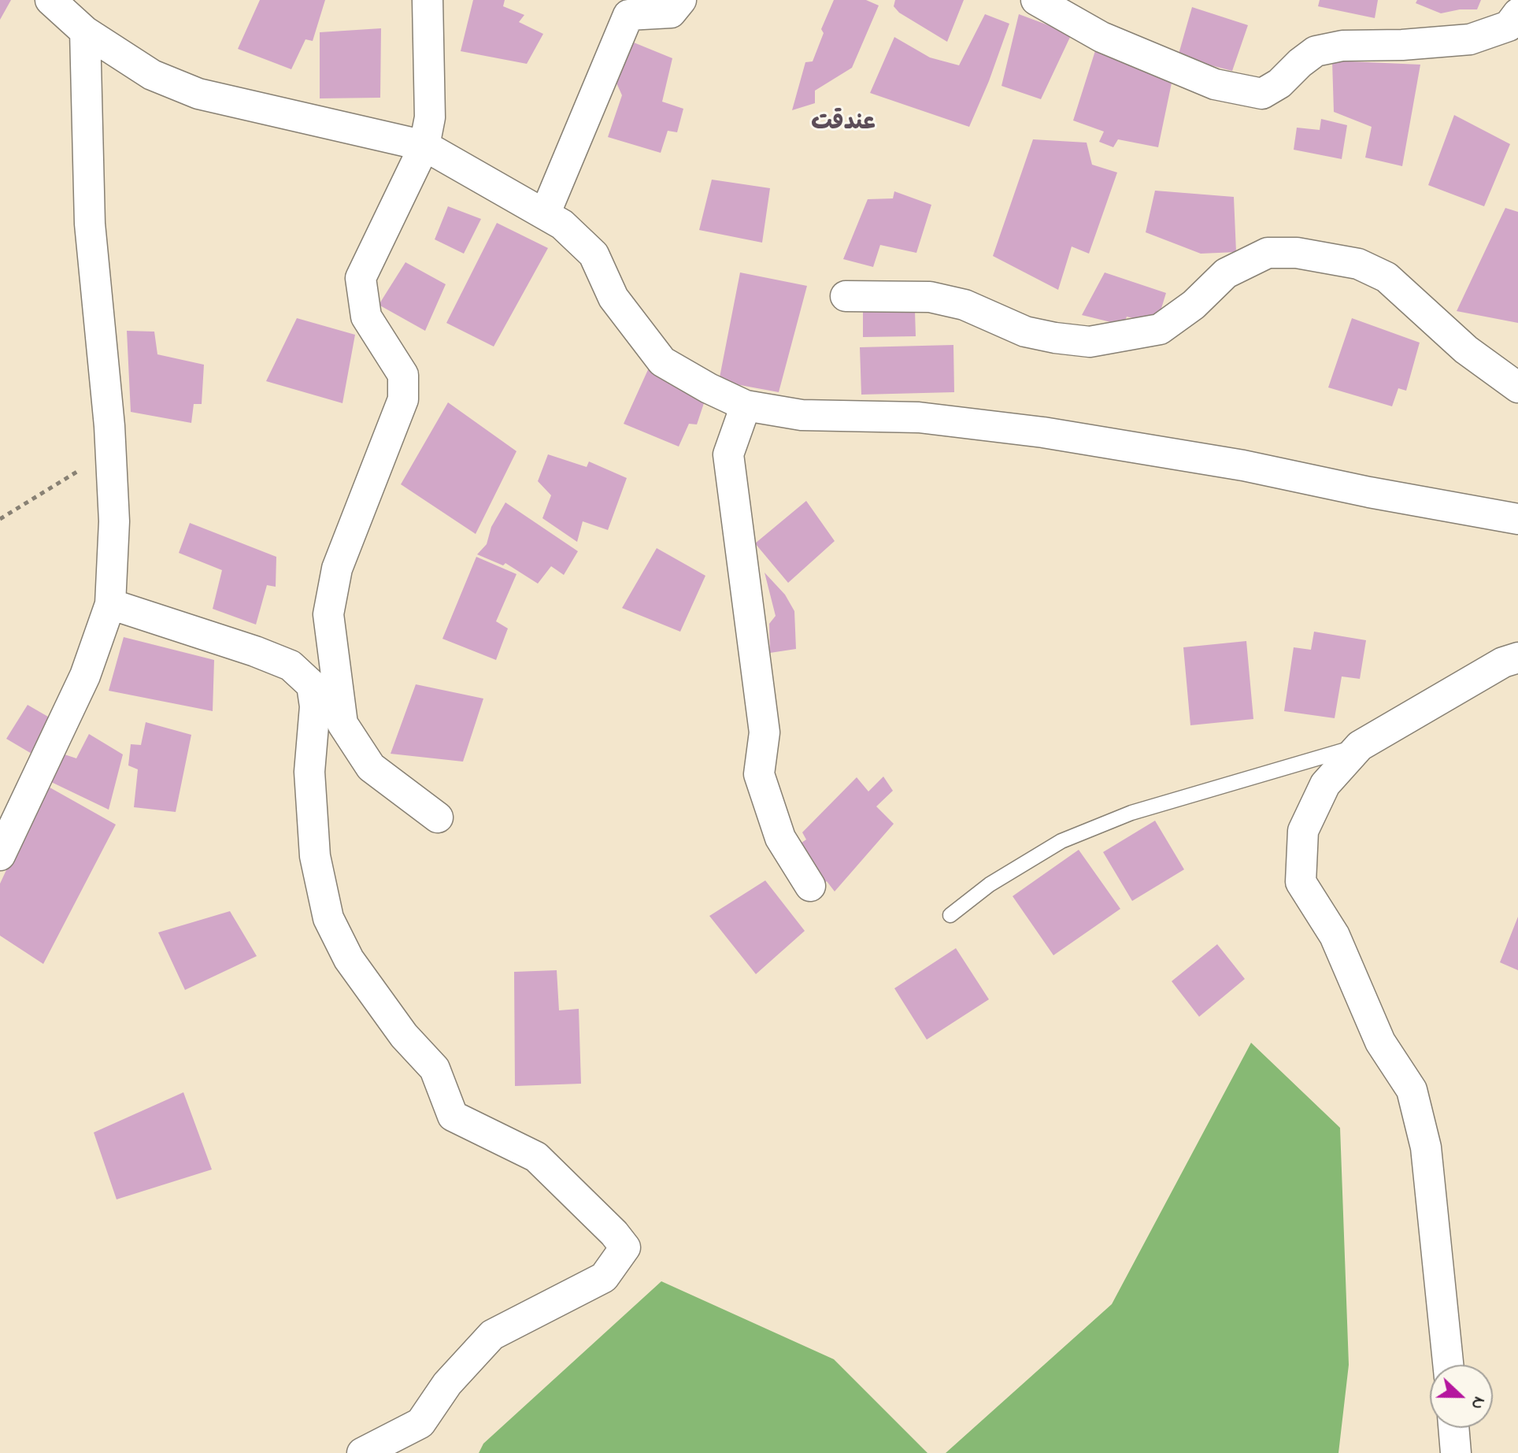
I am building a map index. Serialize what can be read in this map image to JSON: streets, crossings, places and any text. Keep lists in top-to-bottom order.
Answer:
{
  "districts": ["عندقت"],
  "north": "right"
}
